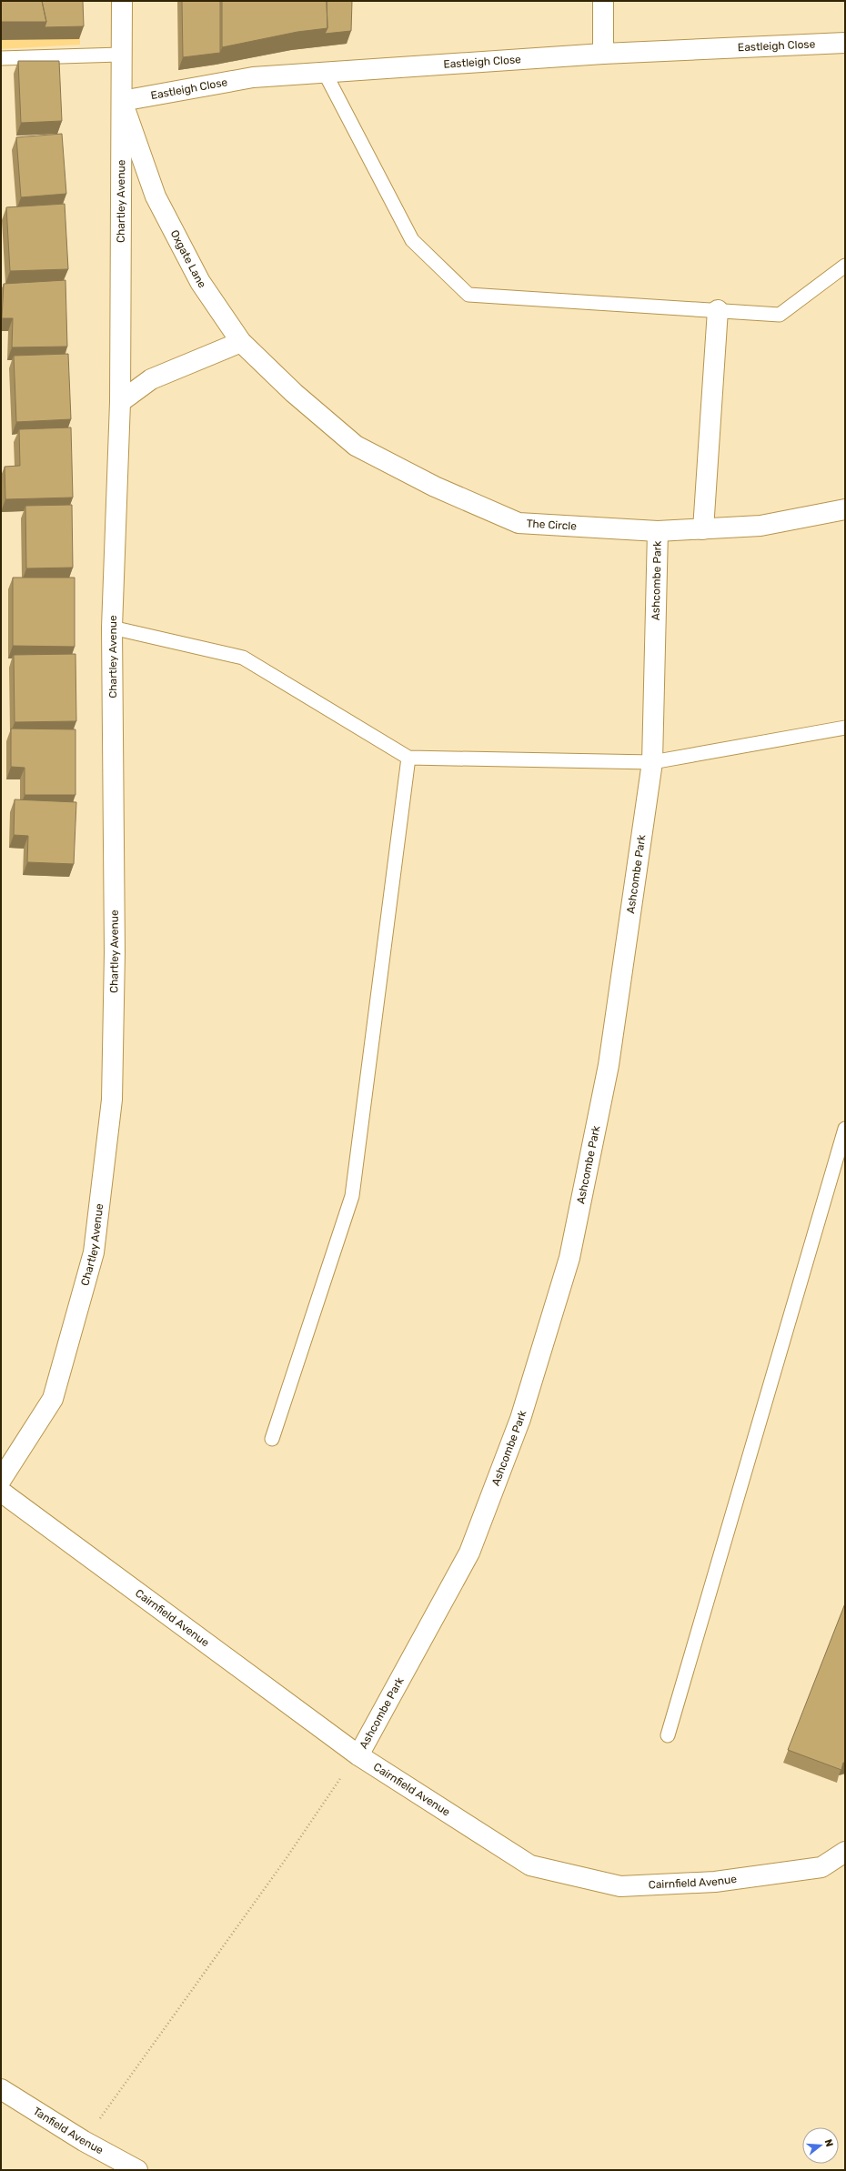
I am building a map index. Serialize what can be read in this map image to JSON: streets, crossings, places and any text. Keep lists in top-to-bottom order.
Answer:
{
  "streets": {
    "street": [
      "Eastleigh Close",
      "Chartley Avenue",
      "Oxgate Lane",
      "The Circle",
      "Ashcombe Park",
      "Cairnfield Avenue",
      "Tanfield Avenue"
    ]
  },
  "crossings": [
    ["Eastleigh Close", "Chartley Avenue"],
    ["Eastleigh Close", "Oxgate Lane"],
    ["Chartley Avenue", "Oxgate Lane"],
    ["Oxgate Lane", "The Circle"],
    ["The Circle", "Ashcombe Park"],
    ["Ashcombe Park", "Cairnfield Avenue"]
  ],
  "north": "right"
}
